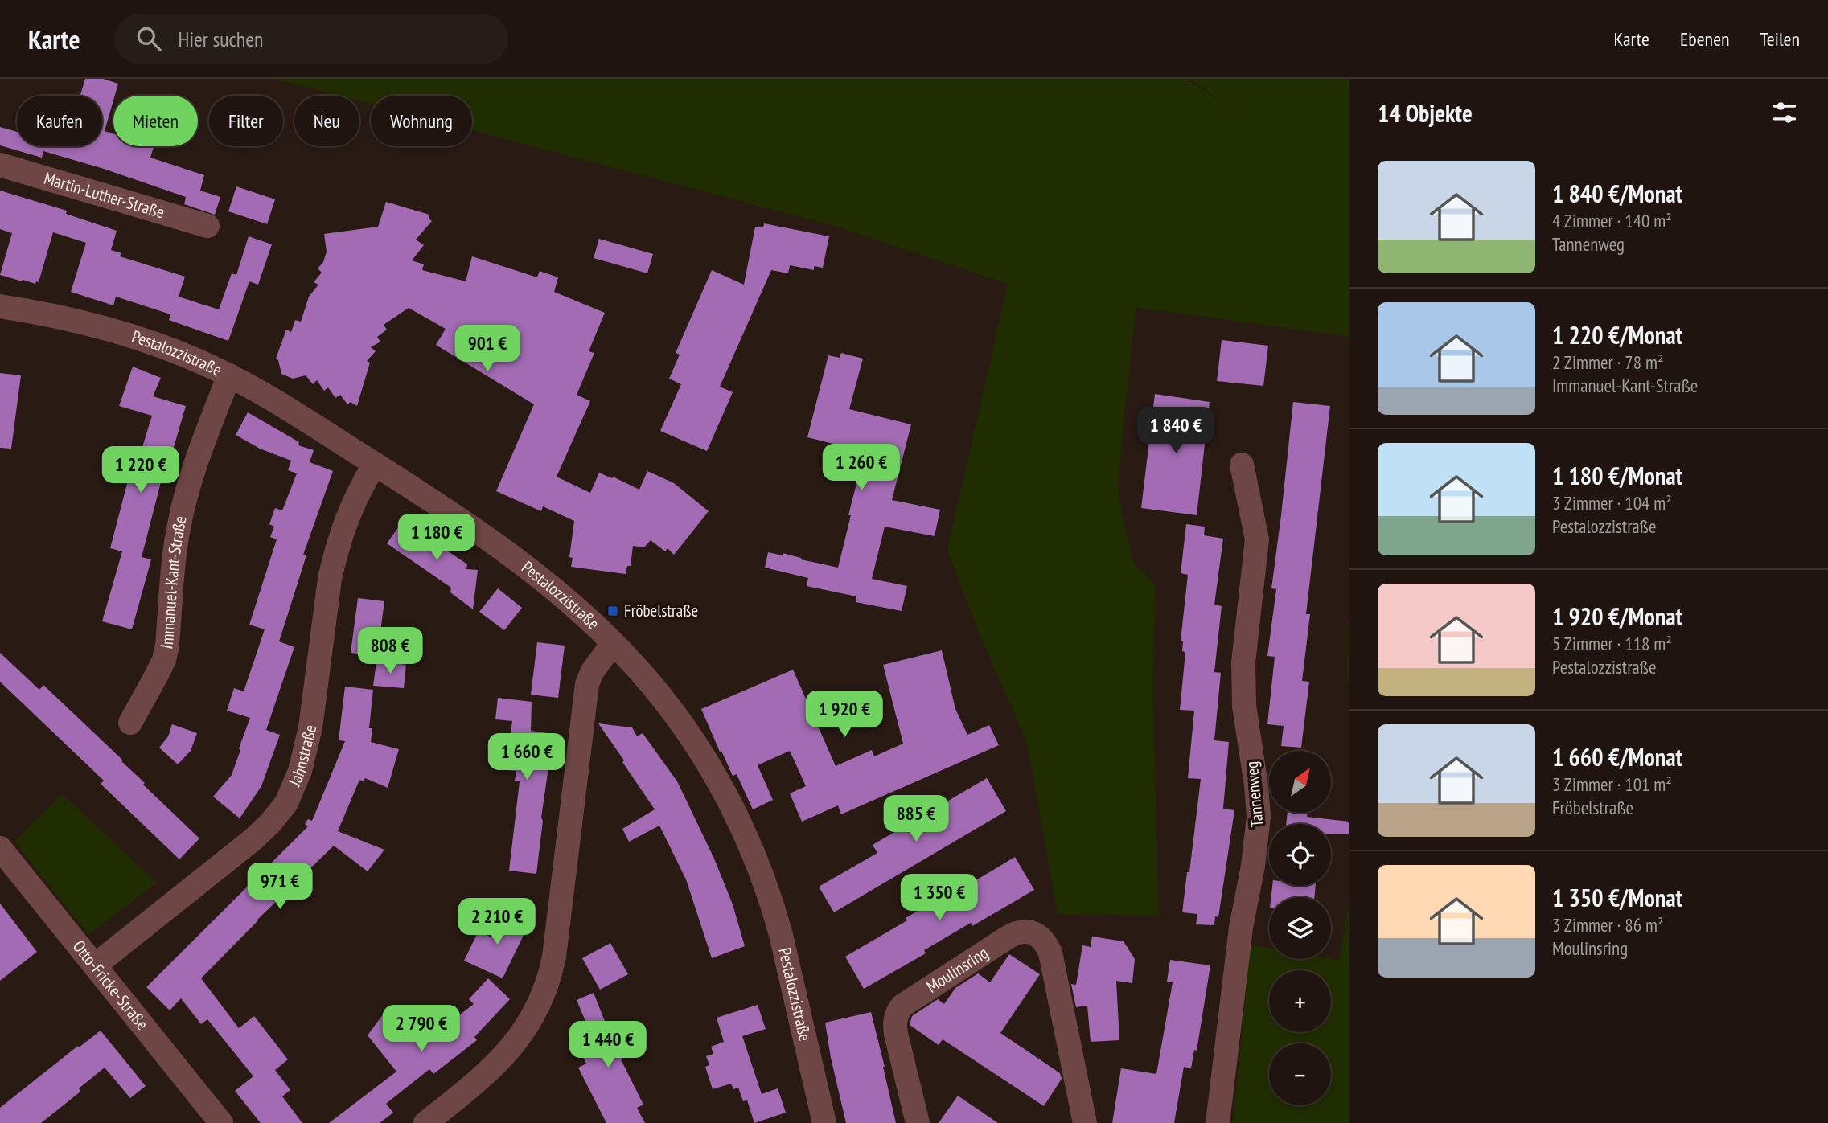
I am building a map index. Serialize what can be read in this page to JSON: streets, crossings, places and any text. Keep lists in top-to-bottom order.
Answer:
{
  "streets": {
    "street": [
      "Martin-Luther-Straße",
      "Pestalozzistraße",
      "Immanuel-Kant-Straße",
      "Jahnstraße",
      "Tannenweg",
      "Moulinsring",
      "Otto-Fricke-Straße"
    ]
  },
  "crossings": [
    ["Pestalozzistraße", "Immanuel-Kant-Straße"],
    ["Pestalozzistraße", "Jahnstraße"],
    ["Jahnstraße", "Otto-Fricke-Straße"]
  ],
  "places": {
    "transit": ["Fröbelstraße"]
  },
  "north": "top right",
  "page": {
    "header": "Karte",
    "search": "Hier suchen",
    "nav": ["Karte", "Ebenen", "Teilen"],
    "heading": "14 Objekte",
    "chip": [
      "Kaufen",
      "Mieten",
      "Filter",
      "Neu",
      "Wohnung"
    ],
    "list": [
      {
        "name": "1 840 €/Monat",
        "note": "4 Zimmer · 140 m² · Tannenweg"
      },
      {
        "name": "1 220 €/Monat",
        "note": "2 Zimmer · 78 m² · Immanuel-Kant-Straße"
      },
      {
        "name": "1 180 €/Monat",
        "note": "3 Zimmer · 104 m² · Pestalozzistraße"
      },
      {
        "name": "1 920 €/Monat",
        "note": "5 Zimmer · 118 m² · Pestalozzistraße"
      },
      {
        "name": "1 660 €/Monat",
        "note": "3 Zimmer · 101 m² · Fröbelstraße"
      },
      {
        "name": "1 350 €/Monat",
        "note": "3 Zimmer · 86 m² · Moulinsring"
      }
    ],
    "price": [
      "901 €",
      "1 840 €",
      "1 260 €",
      "1 220 €",
      "1 180 €",
      "808 €",
      "1 920 €",
      "1 660 €",
      "885 €",
      "971 €",
      "1 350 €",
      "2 210 €",
      "2 790 €",
      "1 440 €"
    ],
    "map_buttons": ["+", "−"]
  }
}
